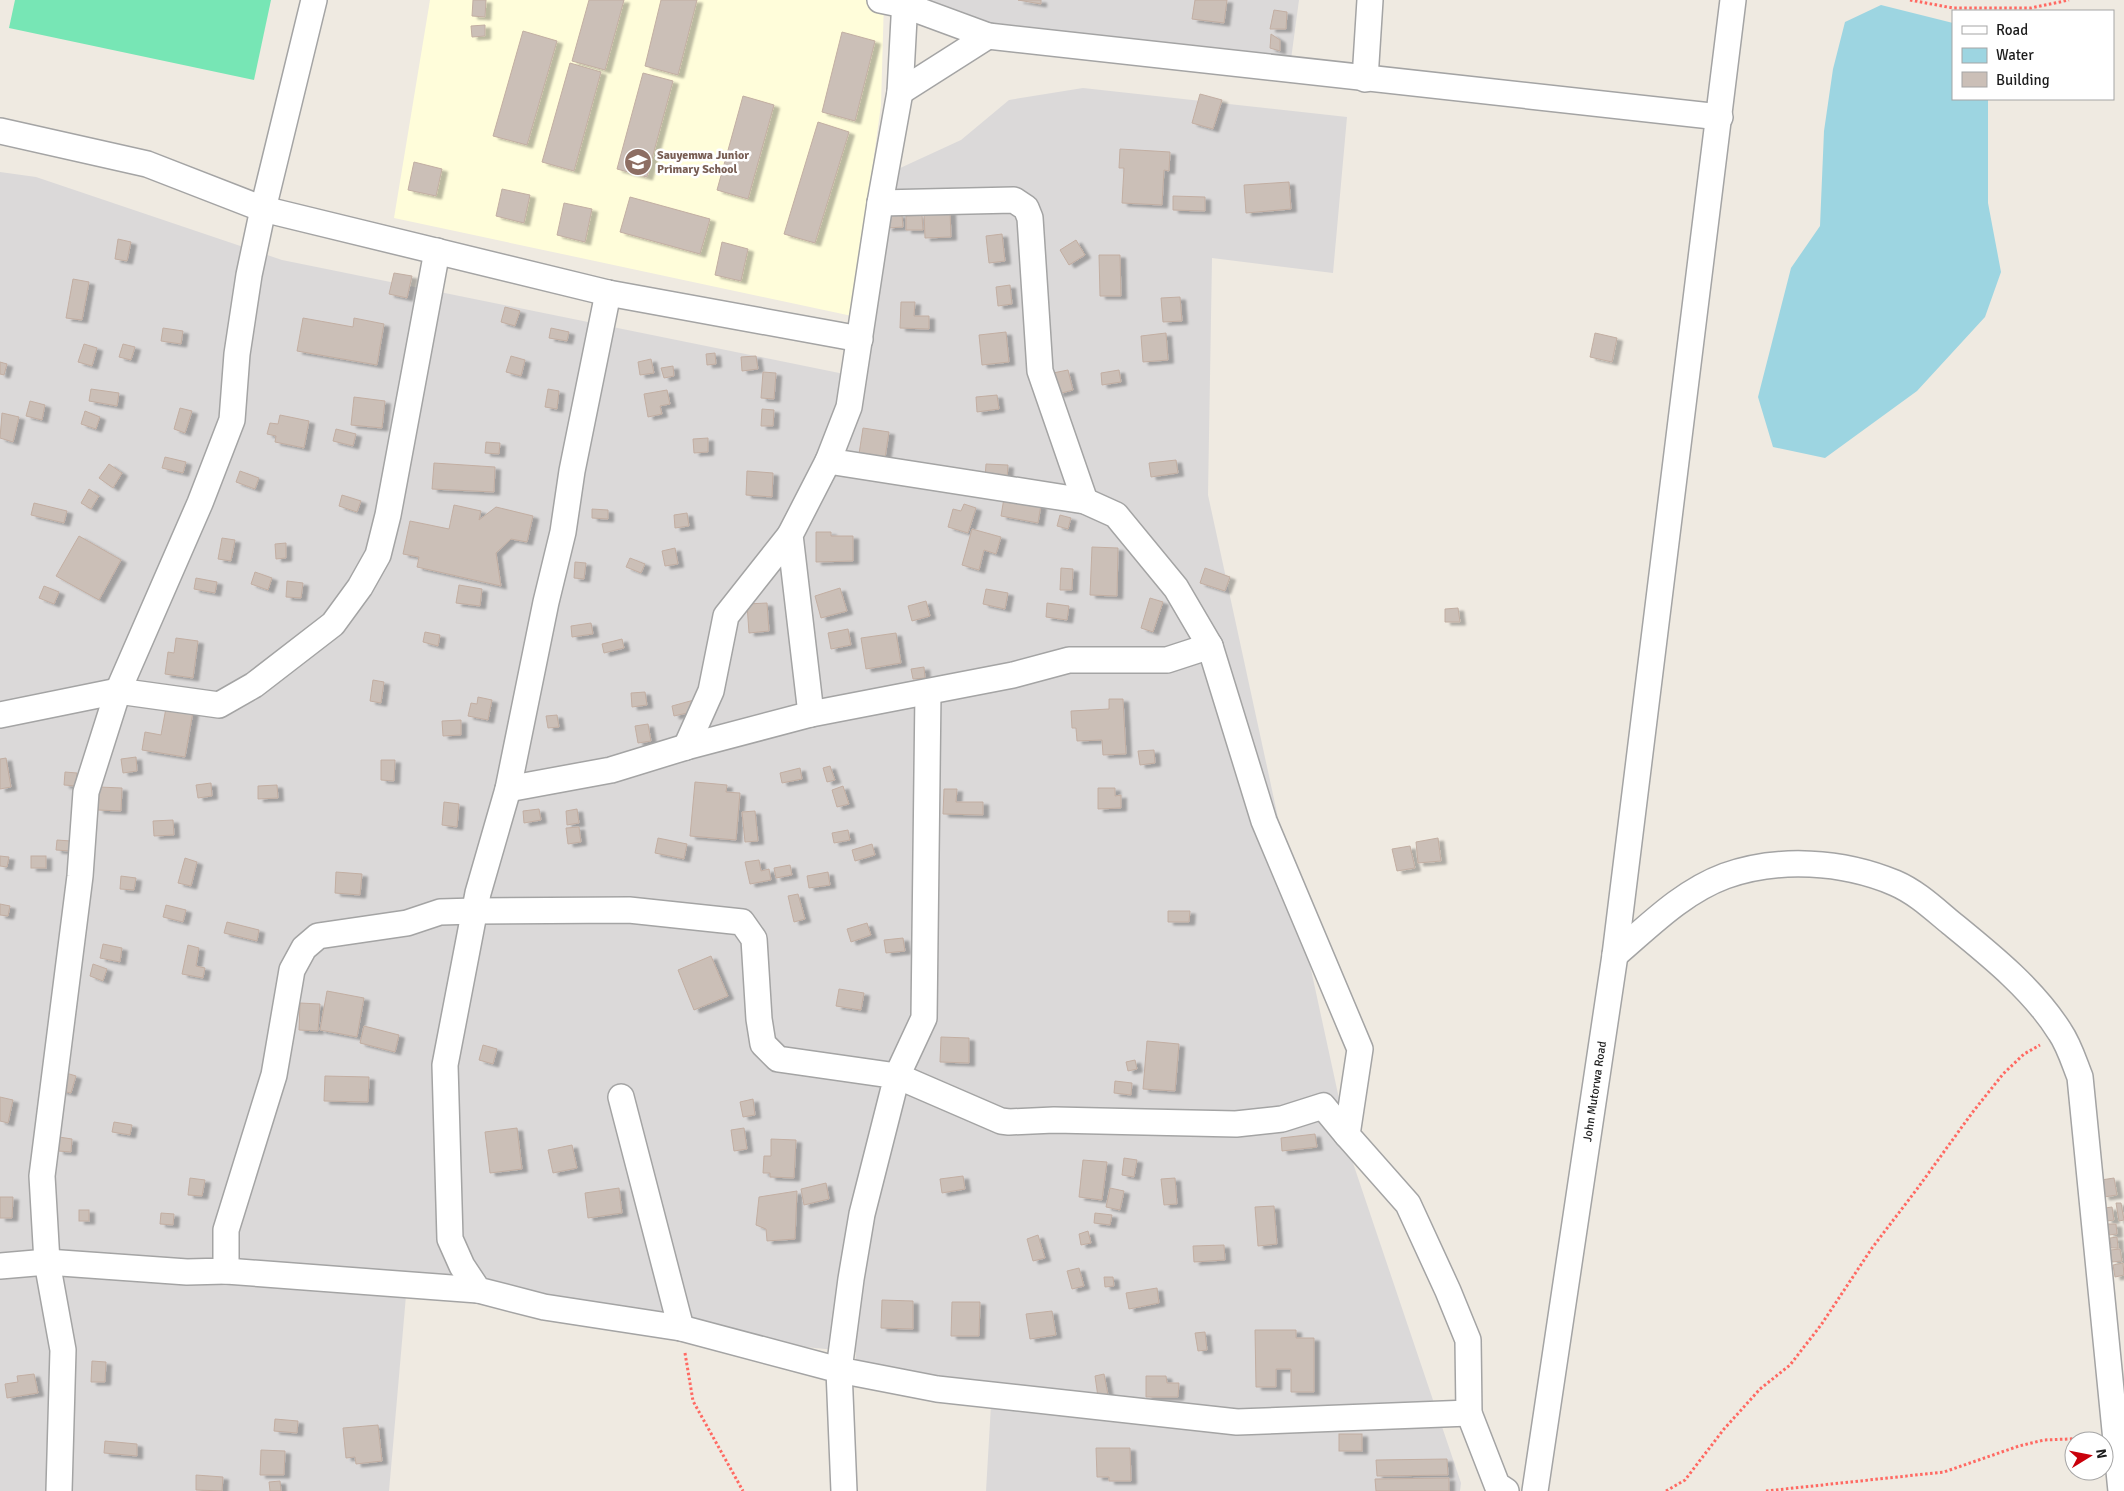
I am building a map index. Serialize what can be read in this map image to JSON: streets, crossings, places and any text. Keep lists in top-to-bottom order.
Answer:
{
  "streets": {
    "street": ["John Mutorwa Road"]
  },
  "places": {
    "school or university": ["Sauyemwa Junior Primary School"]
  },
  "legend": ["Road", "Water", "Building"],
  "north": "right"
}
